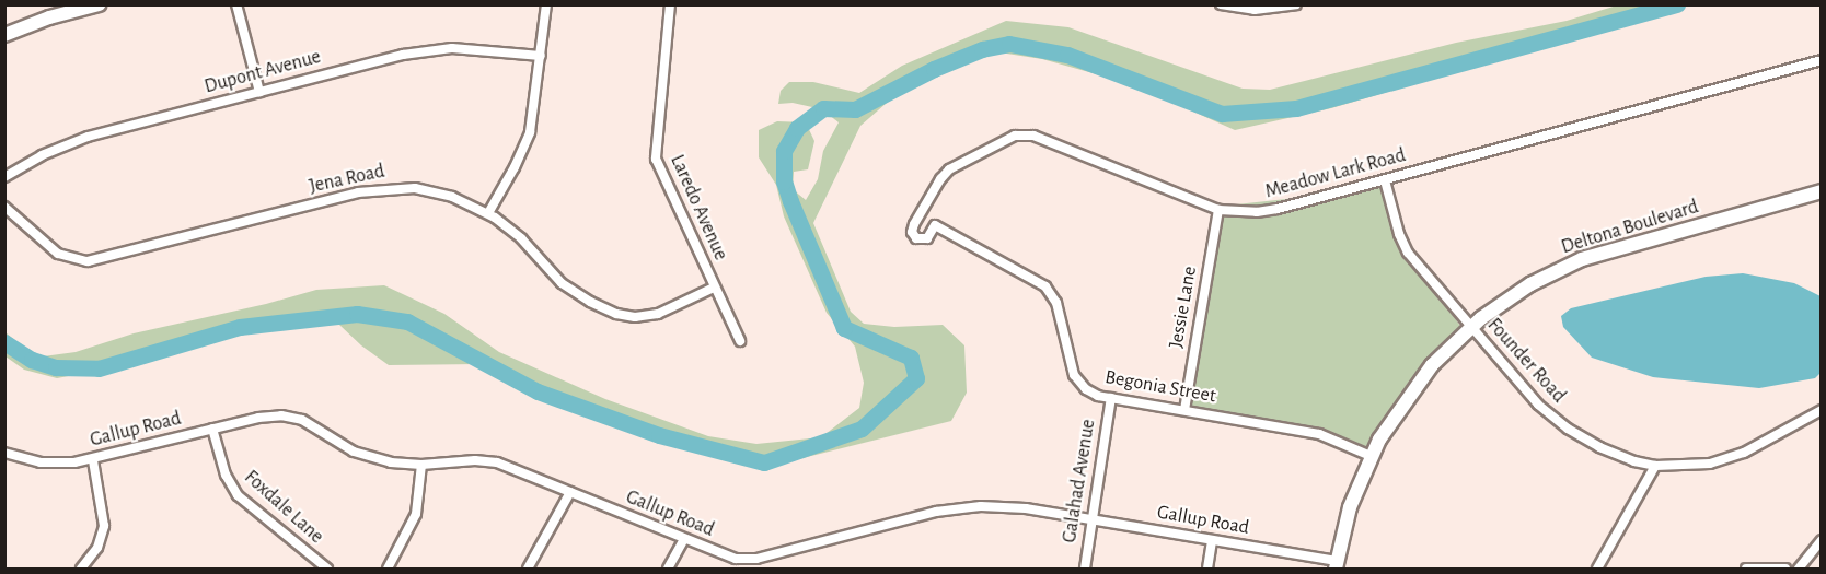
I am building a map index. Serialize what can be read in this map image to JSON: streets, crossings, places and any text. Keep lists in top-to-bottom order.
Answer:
{
  "streets": {
    "main road": ["Deltona Boulevard"],
    "street": [
      "Dupont Avenue",
      "Meadow Lark Road",
      "Jena Road",
      "Laredo Avenue",
      "Jessie Lane",
      "Founder Road",
      "Begonia Street",
      "Gallup Road",
      "Galahad Avenue",
      "Foxdale Lane"
    ]
  },
  "crossings": [
    ["Meadow Lark Road", "Jessie Lane"],
    ["Meadow Lark Road", "Founder Road"],
    ["Meadow Lark Road", "Begonia Street"],
    ["Jena Road", "Laredo Avenue"],
    ["Deltona Boulevard", "Founder Road"],
    ["Deltona Boulevard", "Begonia Street"],
    ["Deltona Boulevard", "Gallup Road"],
    ["Jessie Lane", "Begonia Street"],
    ["Begonia Street", "Galahad Avenue"],
    ["Gallup Road", "Galahad Avenue"],
    ["Gallup Road", "Foxdale Lane"]
  ]
}
